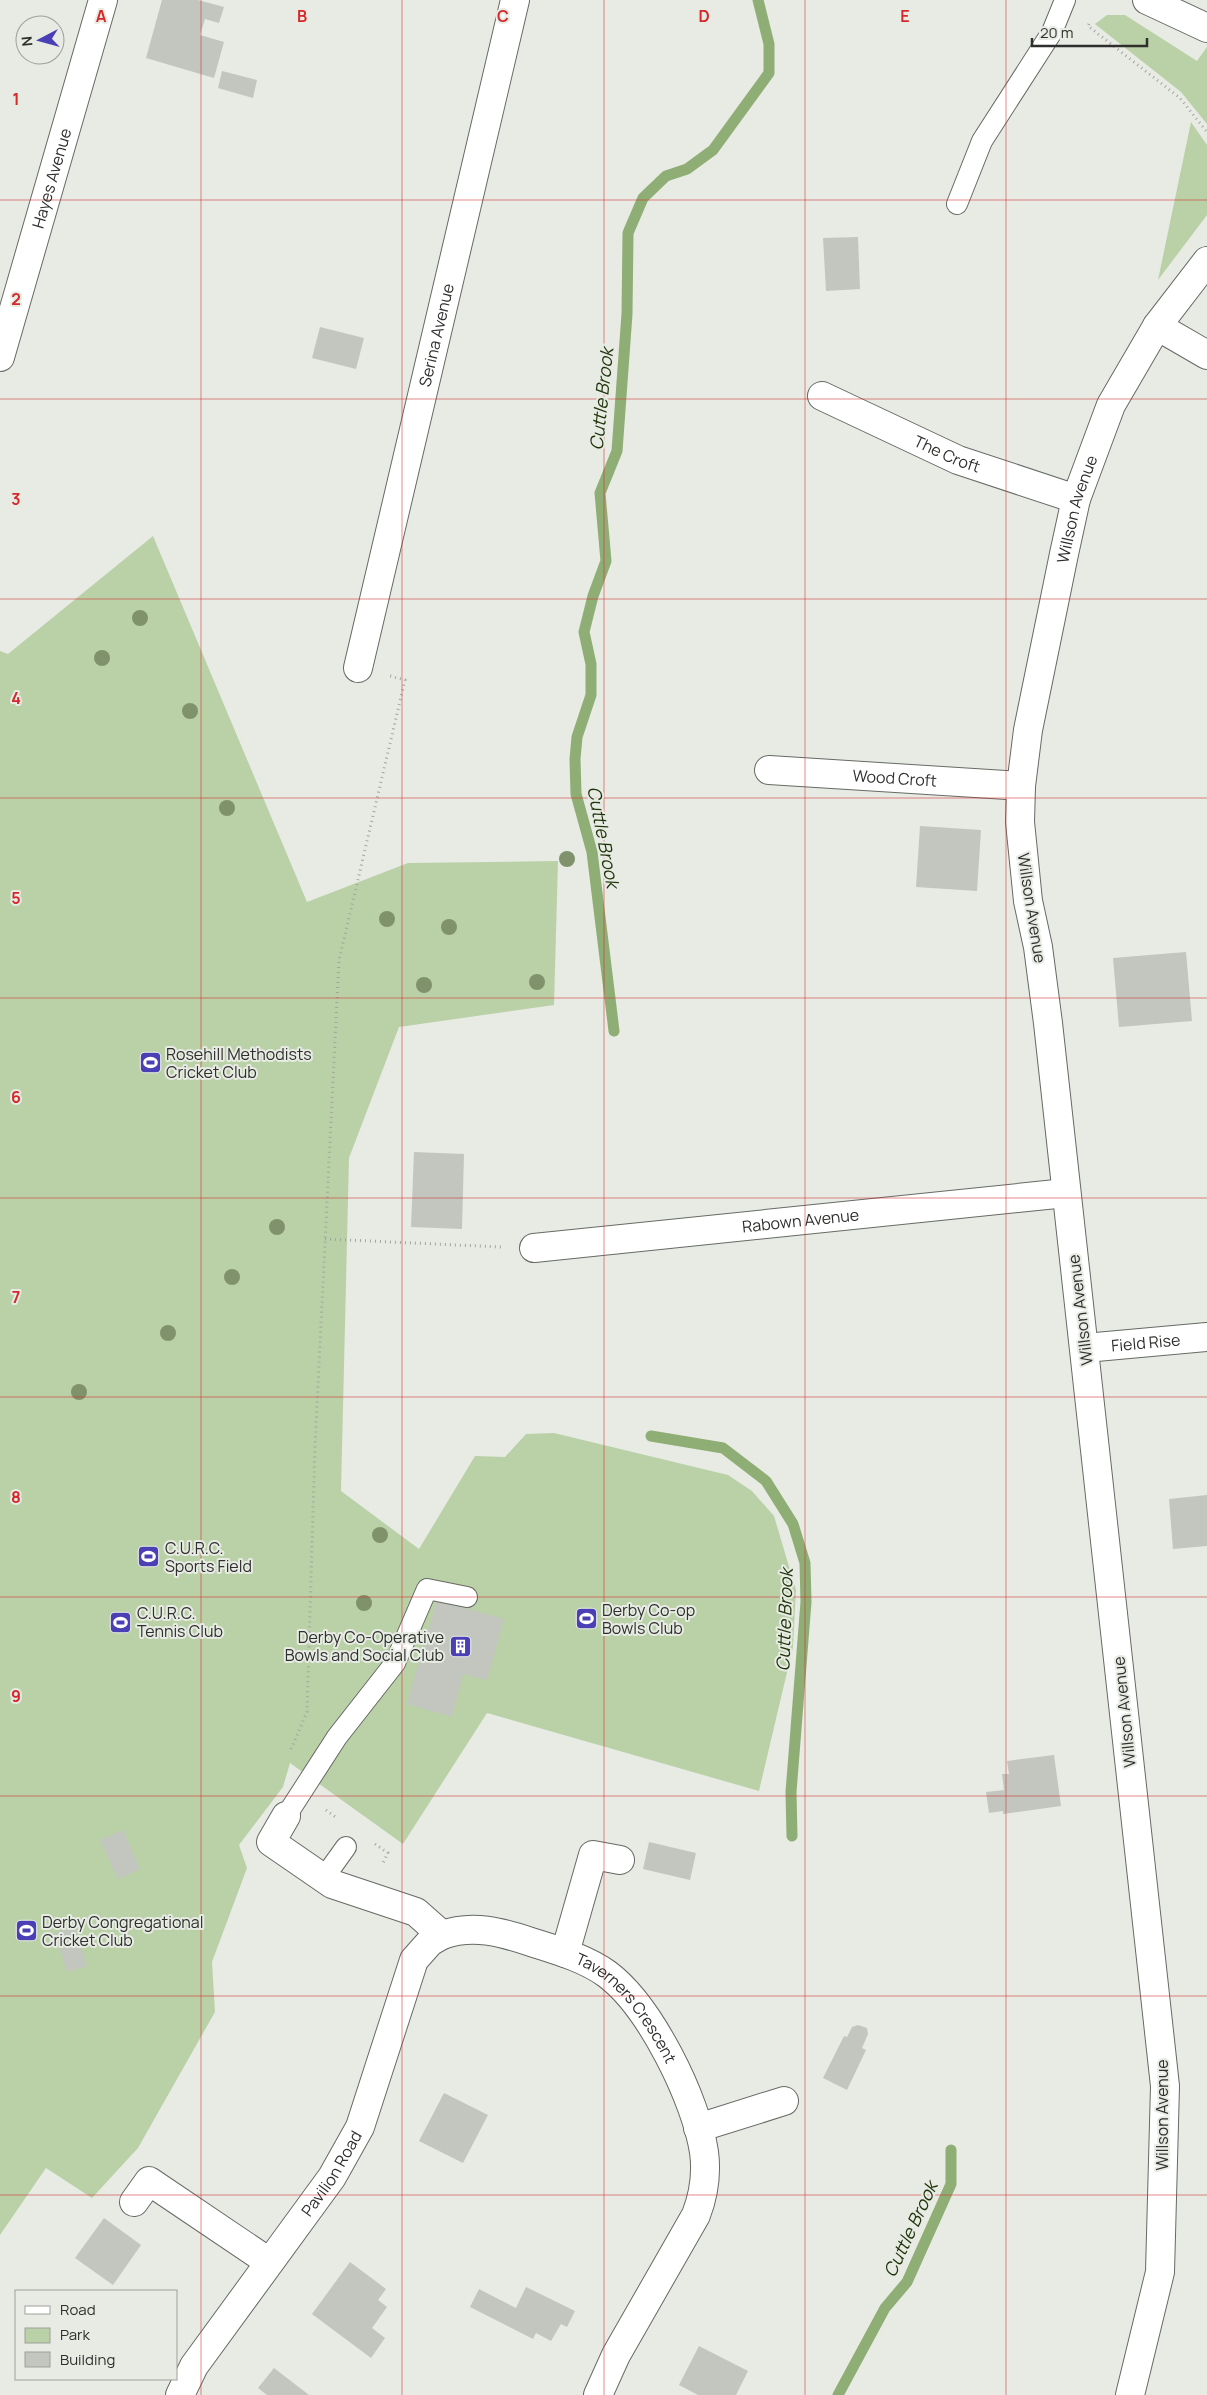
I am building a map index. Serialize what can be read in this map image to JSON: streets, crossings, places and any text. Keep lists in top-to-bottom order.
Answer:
{
  "streets": {
    "street": [
      "Hayes Avenue",
      "Serina Avenue",
      "The Croft",
      "Willson Avenue",
      "Wood Croft",
      "Rabown Avenue",
      "Field Rise",
      "Taverners Crescent",
      "Pavilion Road"
    ]
  },
  "crossings": [
    ["The Croft", "Willson Avenue"],
    ["Willson Avenue", "Wood Croft"],
    ["Willson Avenue", "Rabown Avenue"],
    ["Willson Avenue", "Field Rise"],
    ["Taverners Crescent", "Pavilion Road"]
  ],
  "water": ["Cuttle Brook"],
  "places": {
    "sports": [
      "Rosehill Methodists Cricket Club",
      "C.U.R.C. Sports Field",
      "Derby Co-op Bowls Club",
      "C.U.R.C. Tennis Club",
      "Derby Congregational Cricket Club"
    ],
    "building": ["Derby Co-Operative Bowls and Social Club"]
  },
  "legend": ["Road", "Park", "Building"],
  "scale_bar": "20 m",
  "north": "left",
  "grid": {
    "columns": [
      "A",
      "B",
      "C",
      "D",
      "E"
    ],
    "rows": [
      "1",
      "2",
      "3",
      "4",
      "5",
      "6",
      "7",
      "8",
      "9"
    ]
  }
}
